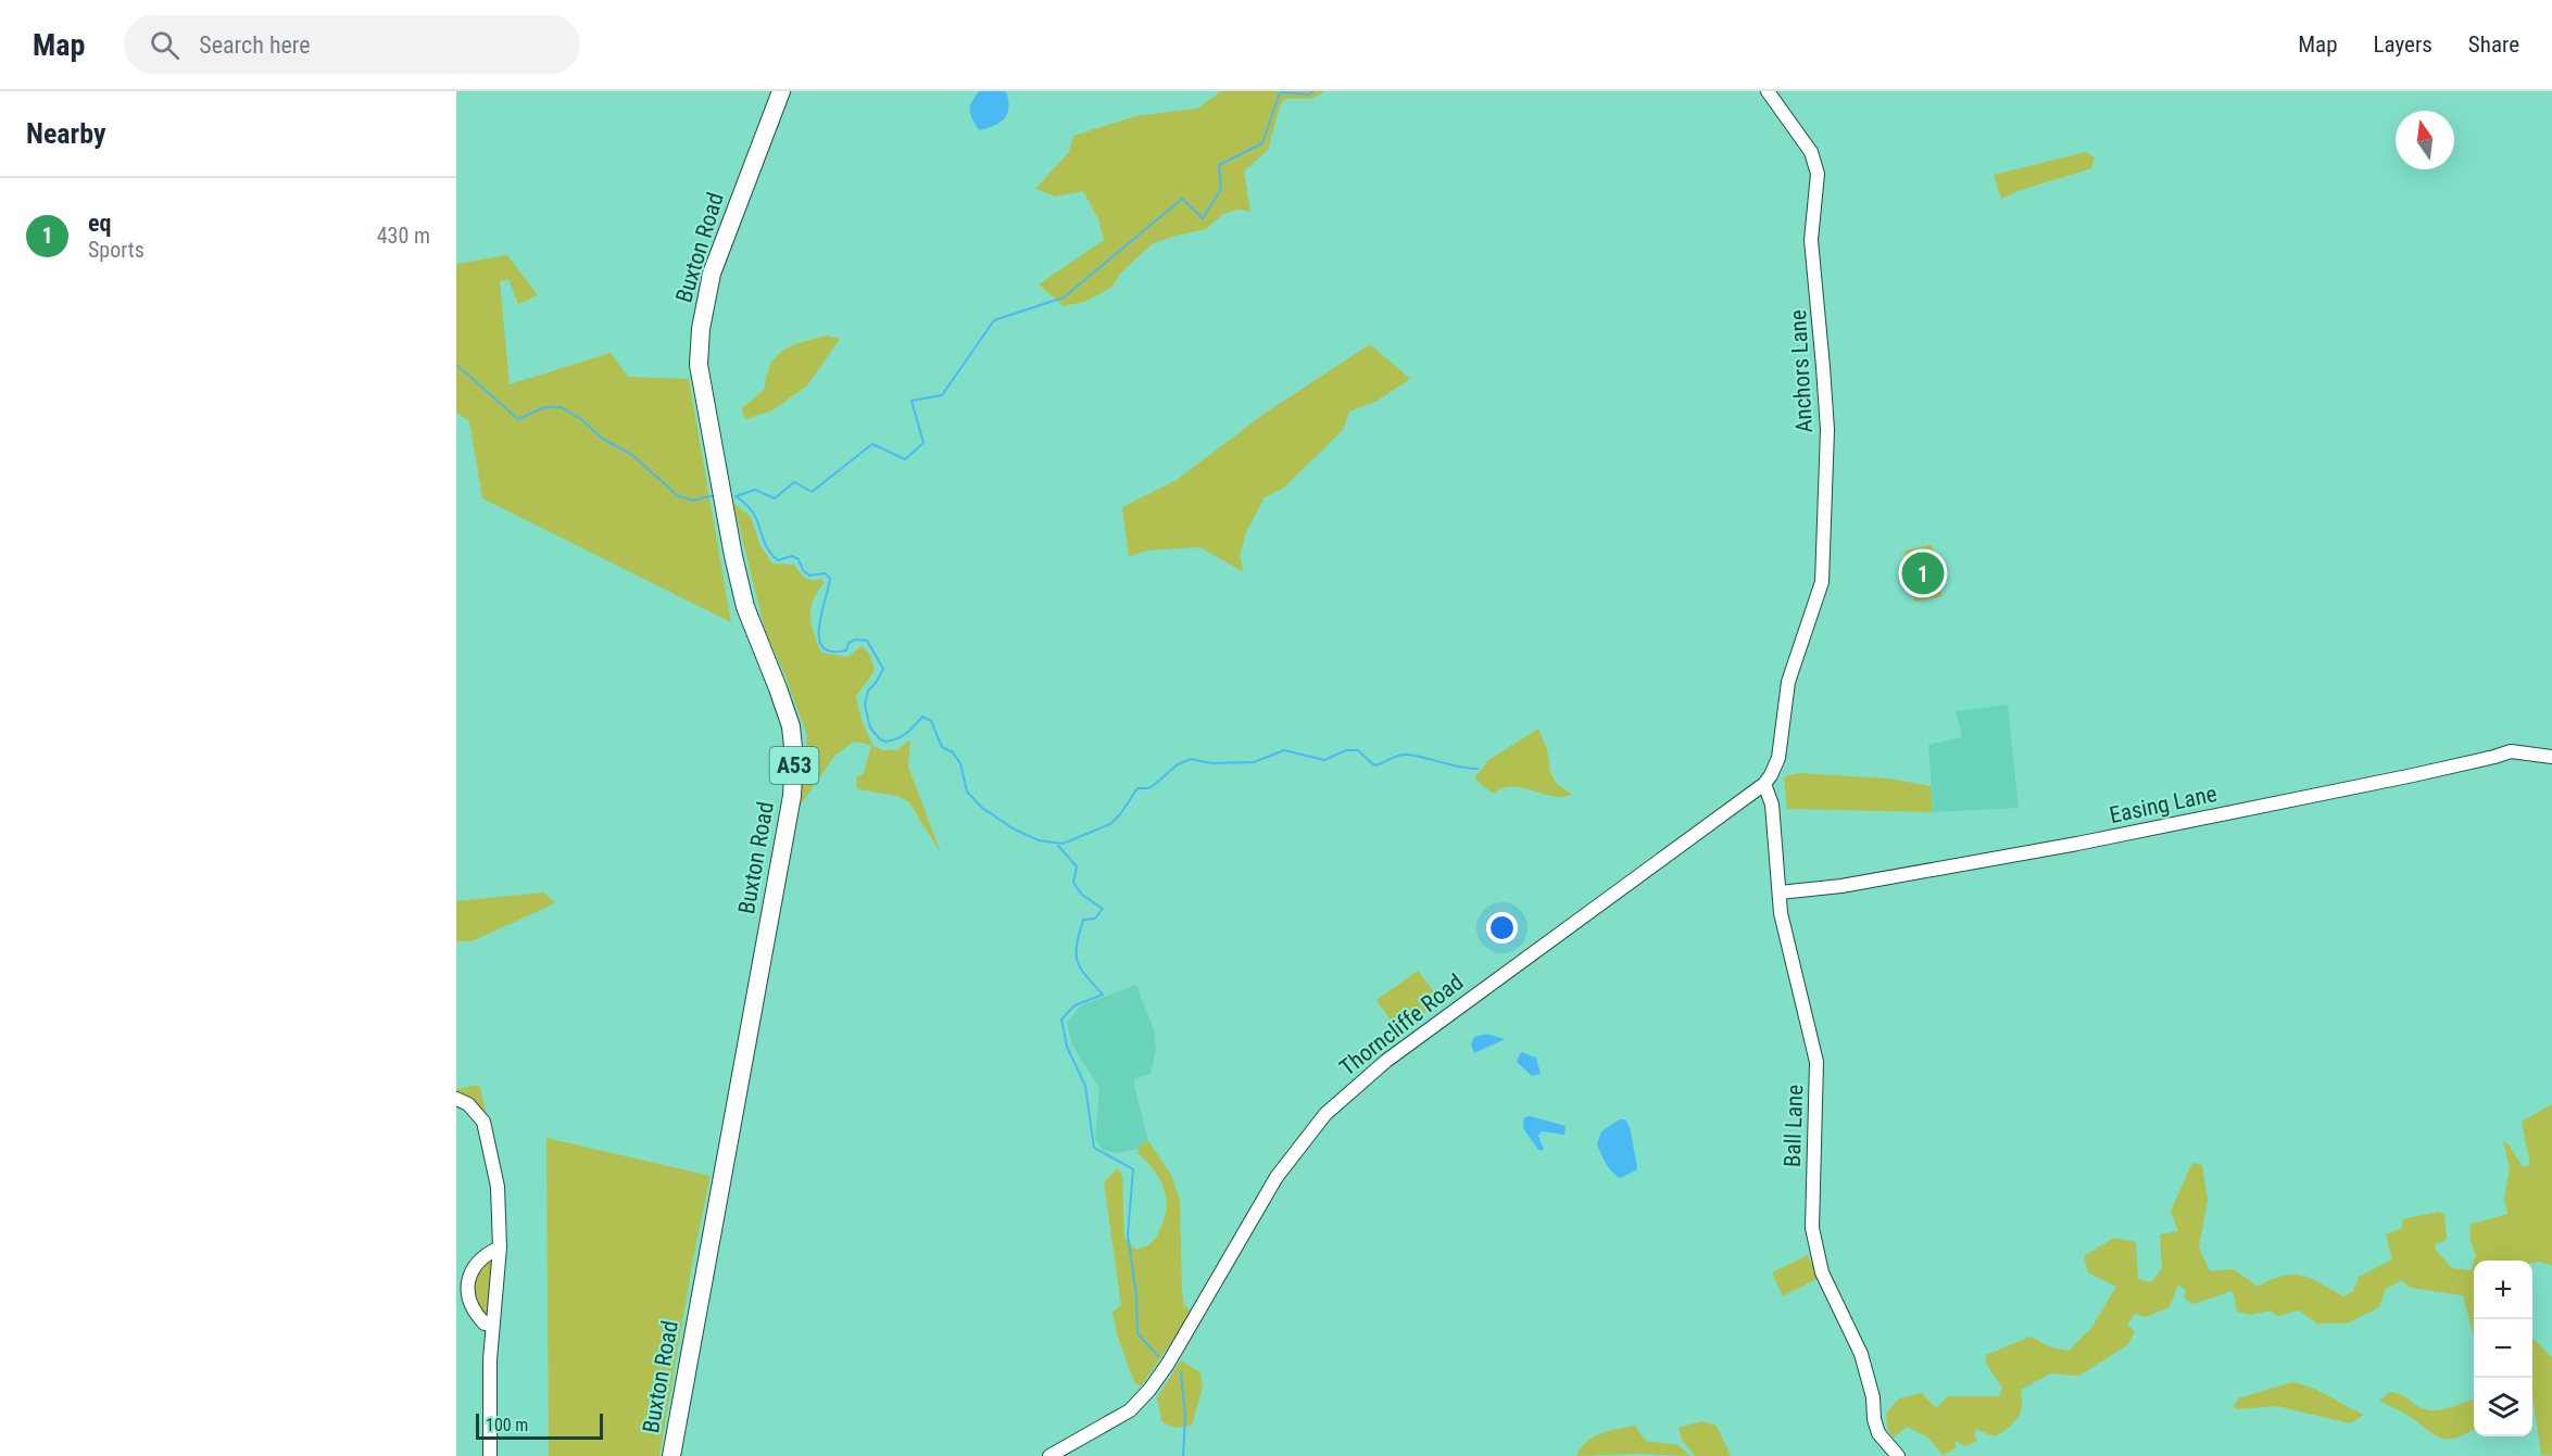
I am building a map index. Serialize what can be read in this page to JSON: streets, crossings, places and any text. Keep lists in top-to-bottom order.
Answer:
{
  "streets": {
    "highway": ["Buxton Road", "A53"],
    "street": [
      "Anchors Lane",
      "Easing Lane",
      "Thorncliffe Road",
      "Ball Lane"
    ]
  },
  "crossings": [
    ["Anchors Lane", "Thorncliffe Road"],
    ["Easing Lane", "Ball Lane"],
    ["Thorncliffe Road", "Ball Lane"]
  ],
  "scale_bar": "100 m",
  "north": "top",
  "page": {
    "header": "Map",
    "search": "Search here",
    "nav": ["Map", "Layers", "Share"],
    "heading": "Nearby",
    "list": [
      {
        "mark": "1",
        "name": "eq",
        "note": "Sports",
        "value": "430 m"
      }
    ],
    "pins": "1",
    "map_buttons": ["+", "−"],
    "scale": "100 m"
  }
}
